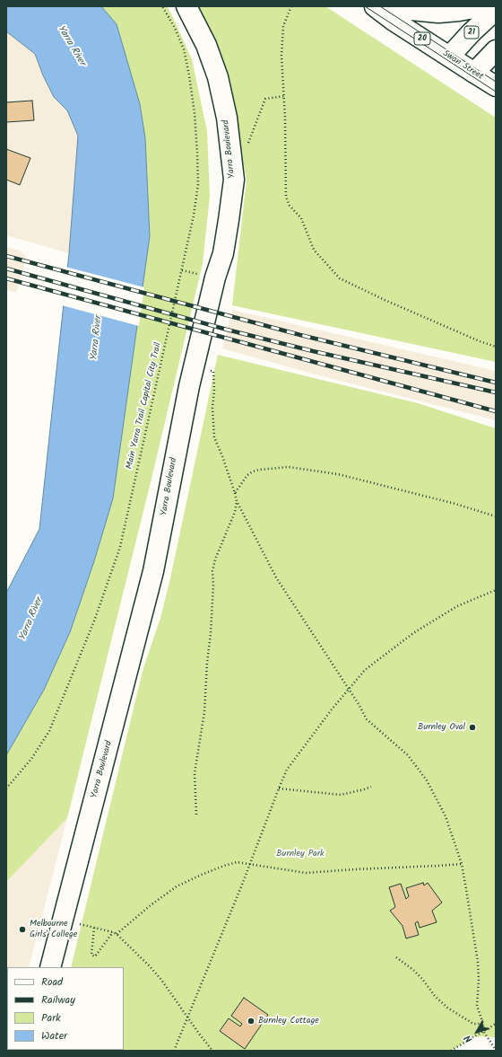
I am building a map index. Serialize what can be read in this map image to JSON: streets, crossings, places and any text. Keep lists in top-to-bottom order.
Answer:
{
  "streets": {
    "main road": [
      "21",
      "20",
      "Swan Street",
      "Yarra Boulevard"
    ],
    "path": ["Main Yarra Trail Capital City Trail"]
  },
  "crossings": [
    ["21", "Swan Street"]
  ],
  "water": ["Yarra River"],
  "parks": ["Burnley Park"],
  "places": ["Burnley Oval", "Melbourne Girls' College", "Burnley Cottage"],
  "legend": [
    "Road",
    "Railway",
    "Park",
    "Water"
  ],
  "north": "bottom left"
}
